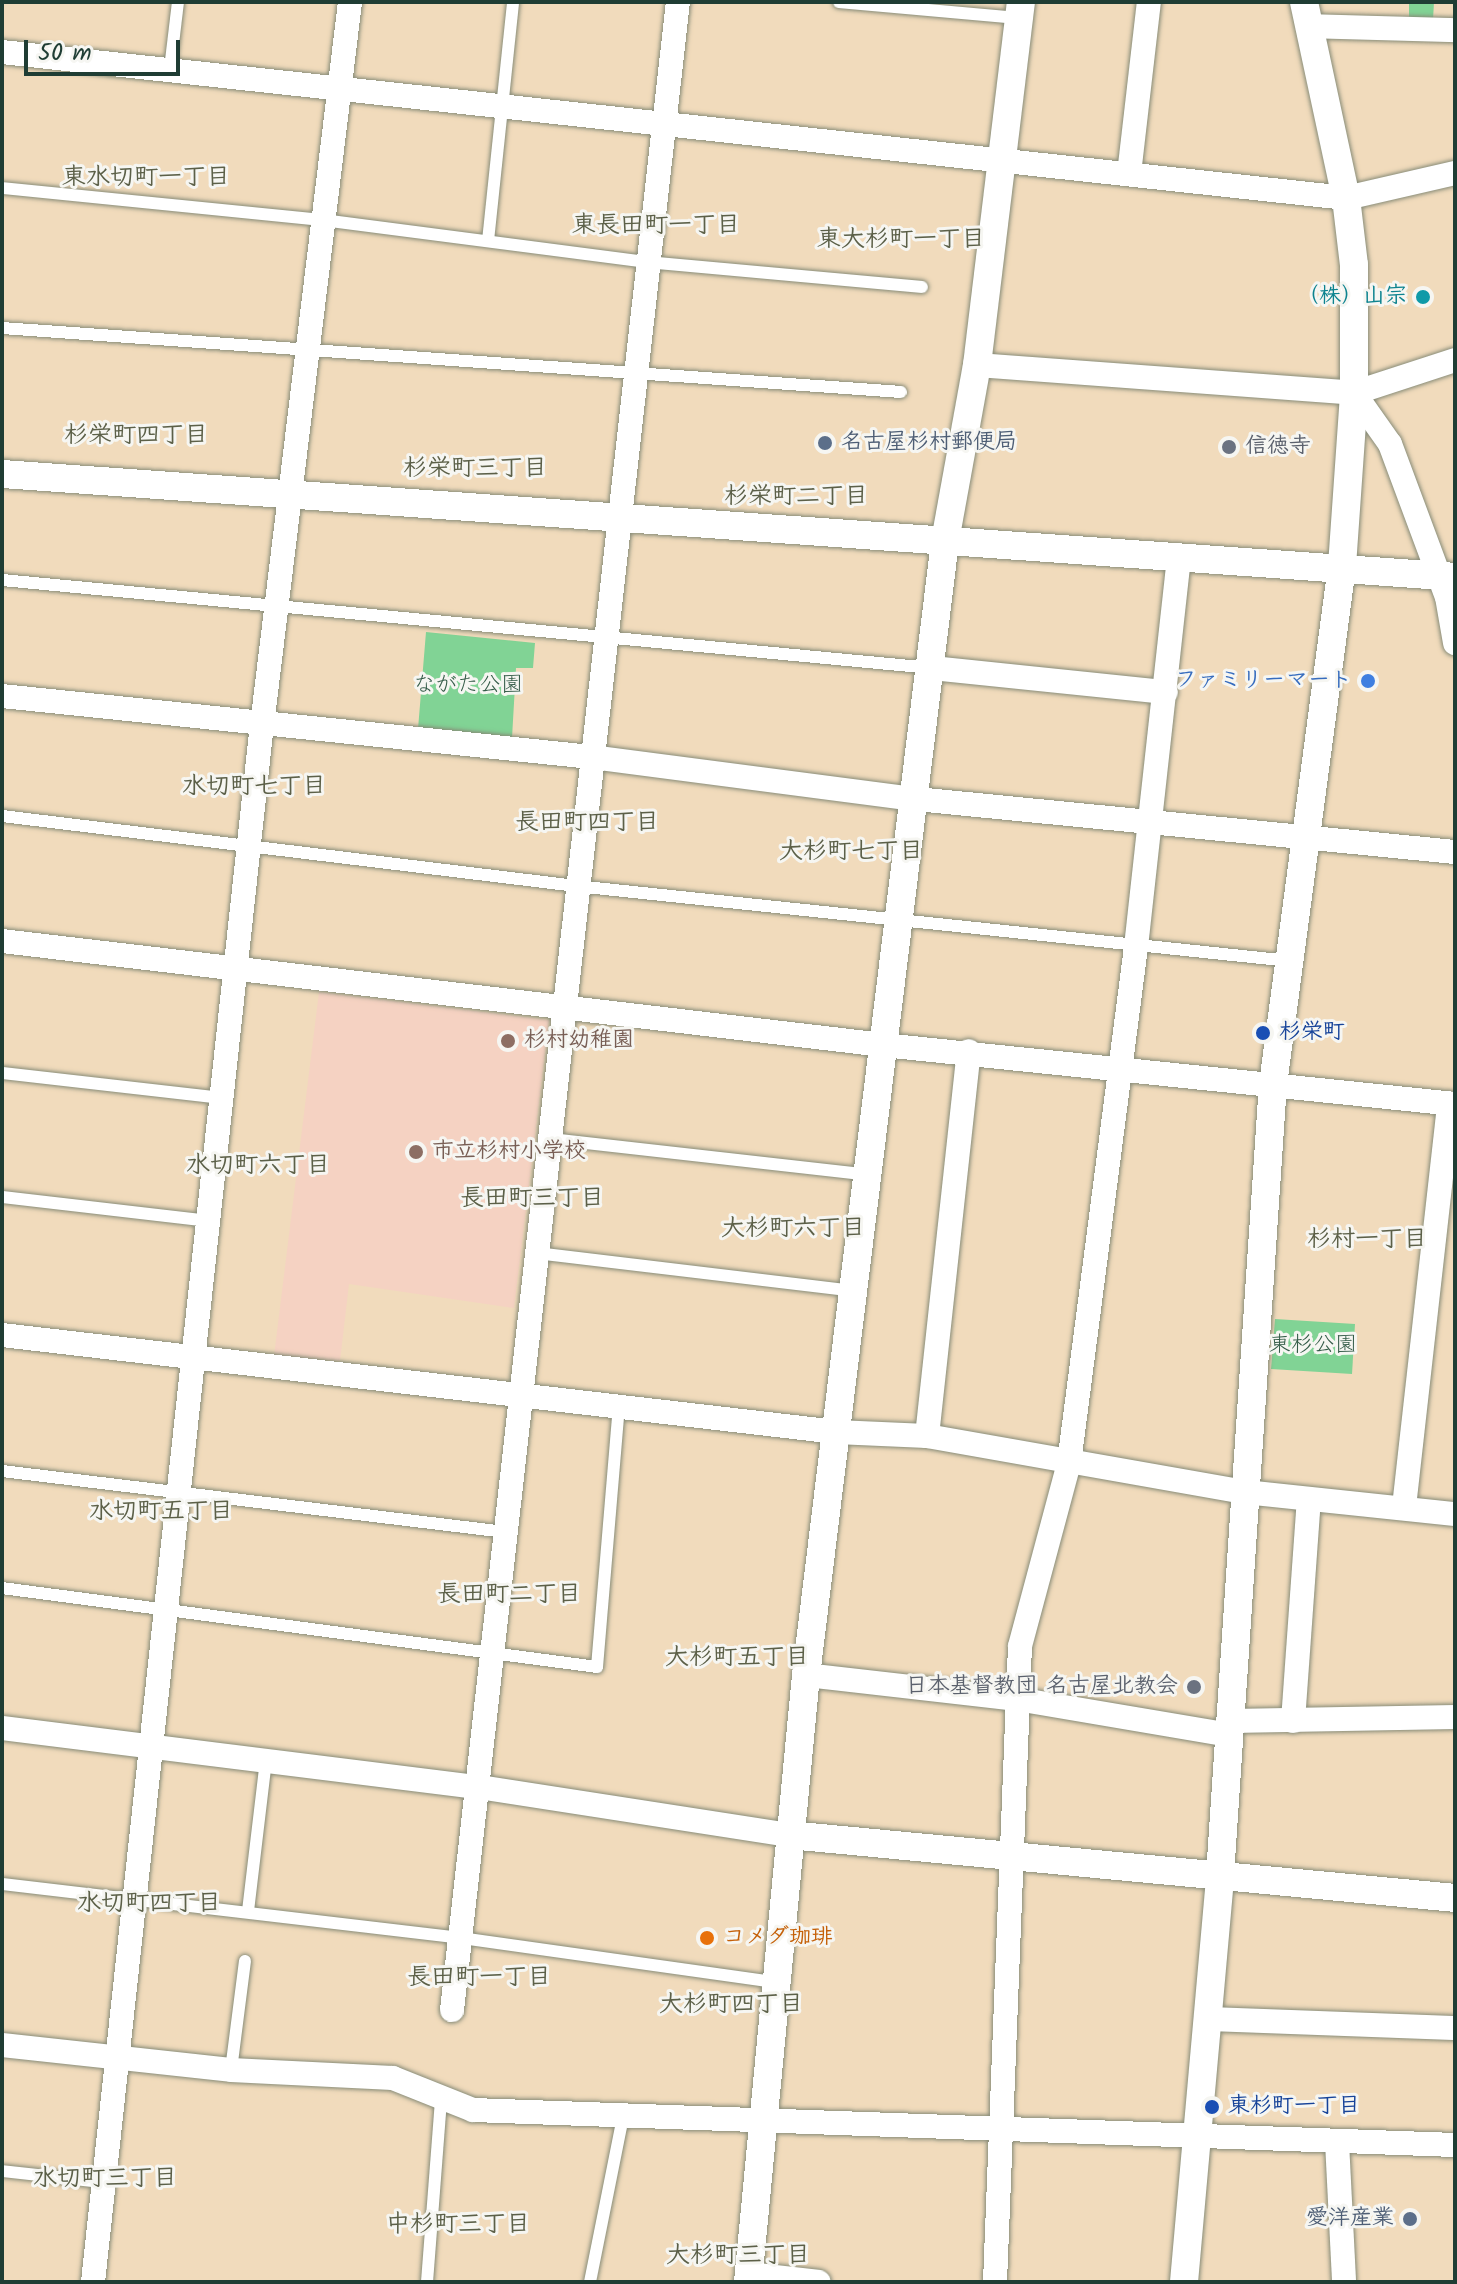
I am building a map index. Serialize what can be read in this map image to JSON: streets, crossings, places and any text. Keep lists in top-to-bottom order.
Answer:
{
  "districts": [
    "東水切町一丁目",
    "東長田町一丁目",
    "東大杉町一丁目",
    "杉栄町四丁目",
    "杉栄町三丁目",
    "杉栄町二丁目",
    "水切町七丁目",
    "長田町四丁目",
    "大杉町七丁目",
    "水切町六丁目",
    "長田町三丁目",
    "大杉町六丁目",
    "杉村一丁目",
    "水切町五丁目",
    "長田町二丁目",
    "大杉町五丁目",
    "水切町四丁目",
    "長田町一丁目",
    "大杉町四丁目",
    "水切町三丁目",
    "中杉町三丁目",
    "大杉町三丁目"
  ],
  "parks": ["ながた公園", "東杉公園"],
  "places": [
    "（株）山宗",
    "名古屋杉村郵便局",
    "信徳寺",
    "ファミリーマート",
    "杉栄町",
    "杉村幼稚園",
    "市立杉村小学校",
    "日本基督教団 名古屋北教会",
    "コメダ珈琲",
    "東杉町一丁目",
    "愛洋産業"
  ],
  "scale_bar": "50 m"
}
